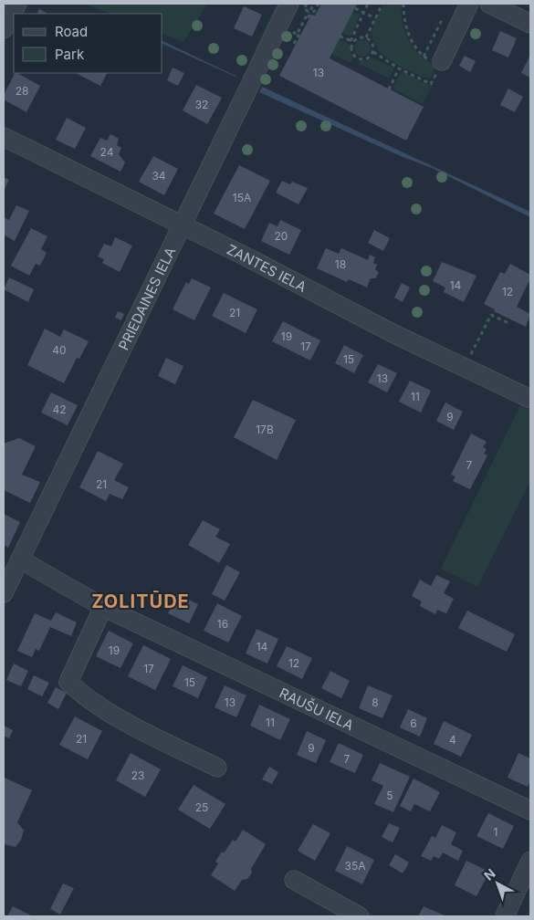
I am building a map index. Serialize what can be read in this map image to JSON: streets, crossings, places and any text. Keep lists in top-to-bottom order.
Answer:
{
  "streets": {
    "street": ["ZANTES IELA", "PRIEDAINES IELA", "RAUŠU IELA"]
  },
  "crossings": [
    ["ZANTES IELA", "PRIEDAINES IELA"],
    ["PRIEDAINES IELA", "RAUŠU IELA"]
  ],
  "districts": ["ZOLITŪDE"],
  "house_numbers": [
    "13",
    "28",
    "32",
    "24",
    "34",
    "15A",
    "20",
    "18",
    "14",
    "12",
    "21",
    "19",
    "17",
    "40",
    "15",
    "13",
    "11",
    "42",
    "9",
    "17B",
    "7",
    "21",
    "16",
    "14",
    "19",
    "12",
    "17",
    "15",
    "13",
    "8",
    "11",
    "6",
    "21",
    "4",
    "9",
    "7",
    "23",
    "5",
    "25",
    "1",
    "35A"
  ],
  "legend": ["Road", "Park"],
  "north": "top left"
}
